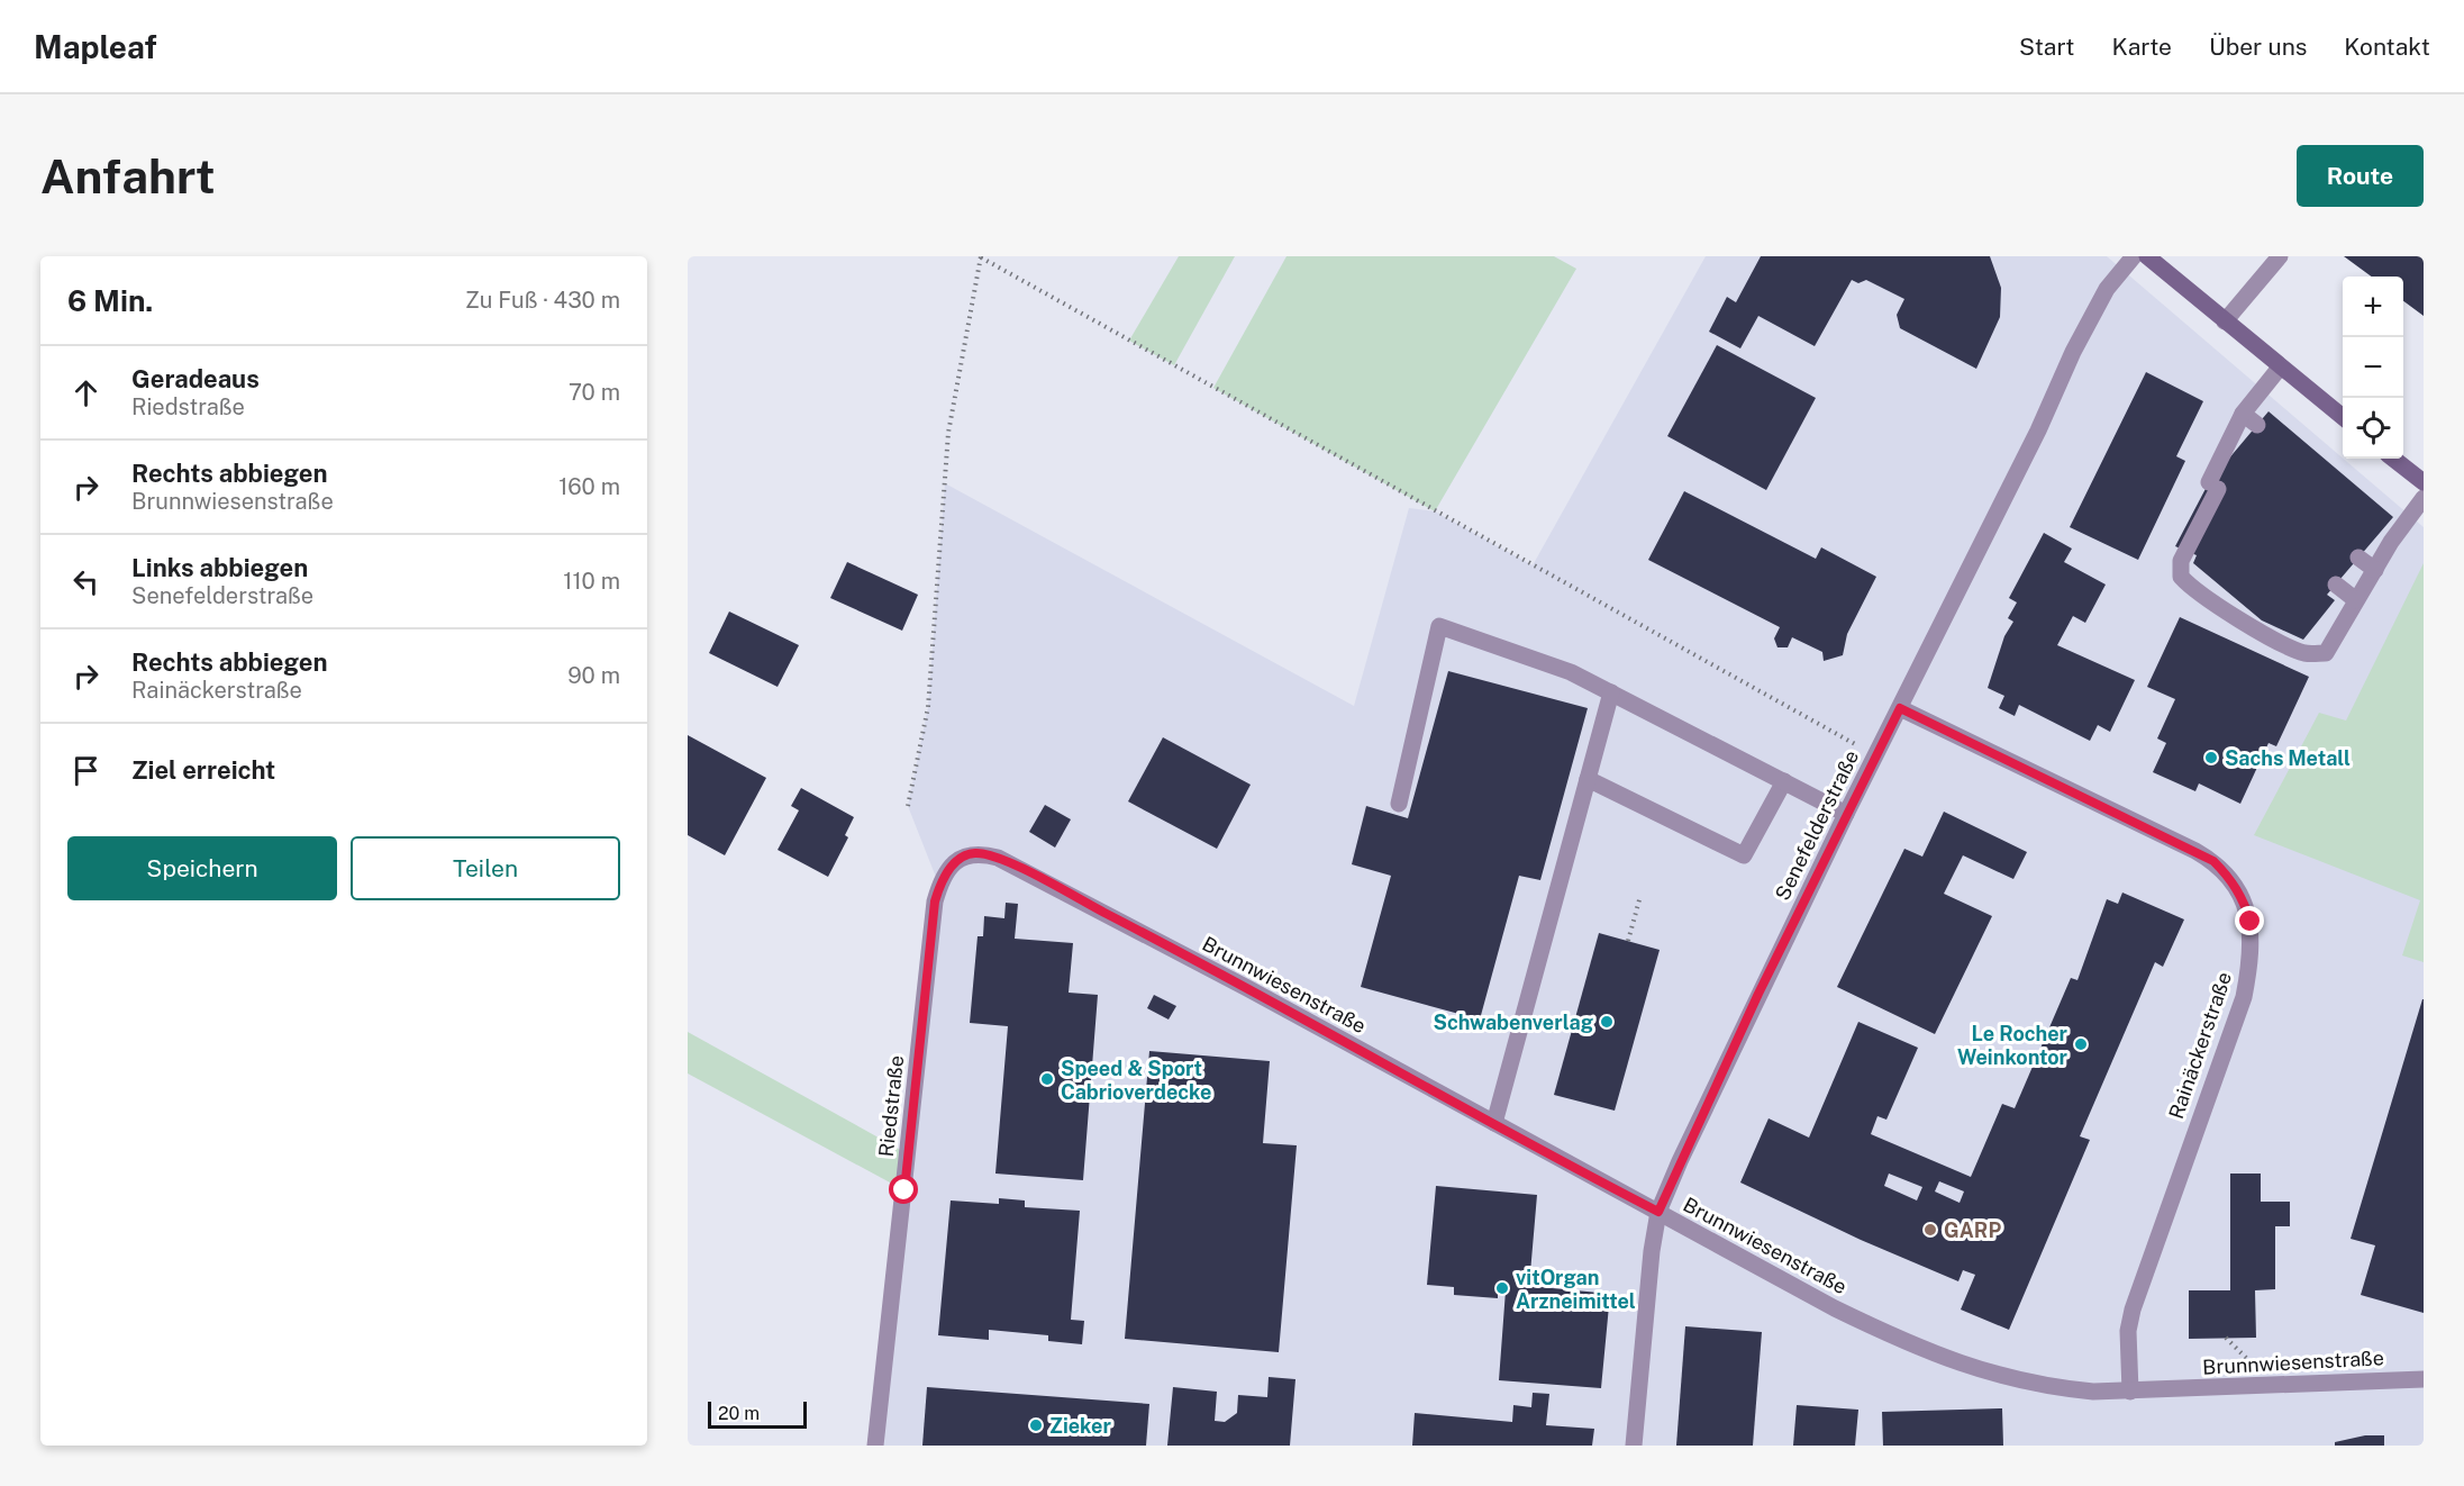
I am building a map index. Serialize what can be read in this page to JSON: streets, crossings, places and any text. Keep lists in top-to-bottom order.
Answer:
{
  "streets": {
    "street": [
      "Senefelderstraße",
      "Brunnwiesenstraße",
      "Rainäckerstraße",
      "Riedstraße"
    ]
  },
  "crossings": [
    ["Senefelderstraße", "Brunnwiesenstraße"],
    ["Senefelderstraße", "Rainäckerstraße"],
    ["Brunnwiesenstraße", "Rainäckerstraße"],
    ["Brunnwiesenstraße", "Riedstraße"]
  ],
  "places": [
    "Sachs Metall",
    "Schwabenverlag",
    "Le Rocher Weinkontor",
    "Speed & Sport Cabrioverdecke",
    "GARP",
    "vitOrgan Arzneimittel",
    "Zieker"
  ],
  "scale_bar": "20 m",
  "page": {
    "header": "Mapleaf",
    "nav": [
      "Start",
      "Karte",
      "Über uns",
      "Kontakt"
    ],
    "buttons": [
      "Route",
      ["Speichern", "Teilen"]
    ],
    "title": "Anfahrt",
    "heading": ["6 Min.", "Zu Fuß · 430 m"],
    "map_buttons": ["+", "−"],
    "list": [
      ["Geradeaus", "Riedstraße", "70 m"],
      ["Rechts abbiegen", "Brunnwiesenstraße", "160 m"],
      ["Links abbiegen", "Senefelderstraße", "110 m"],
      ["Rechts abbiegen", "Rainäckerstraße", "90 m"],
      "Ziel erreicht"
    ],
    "scale": "20 m"
  }
}
